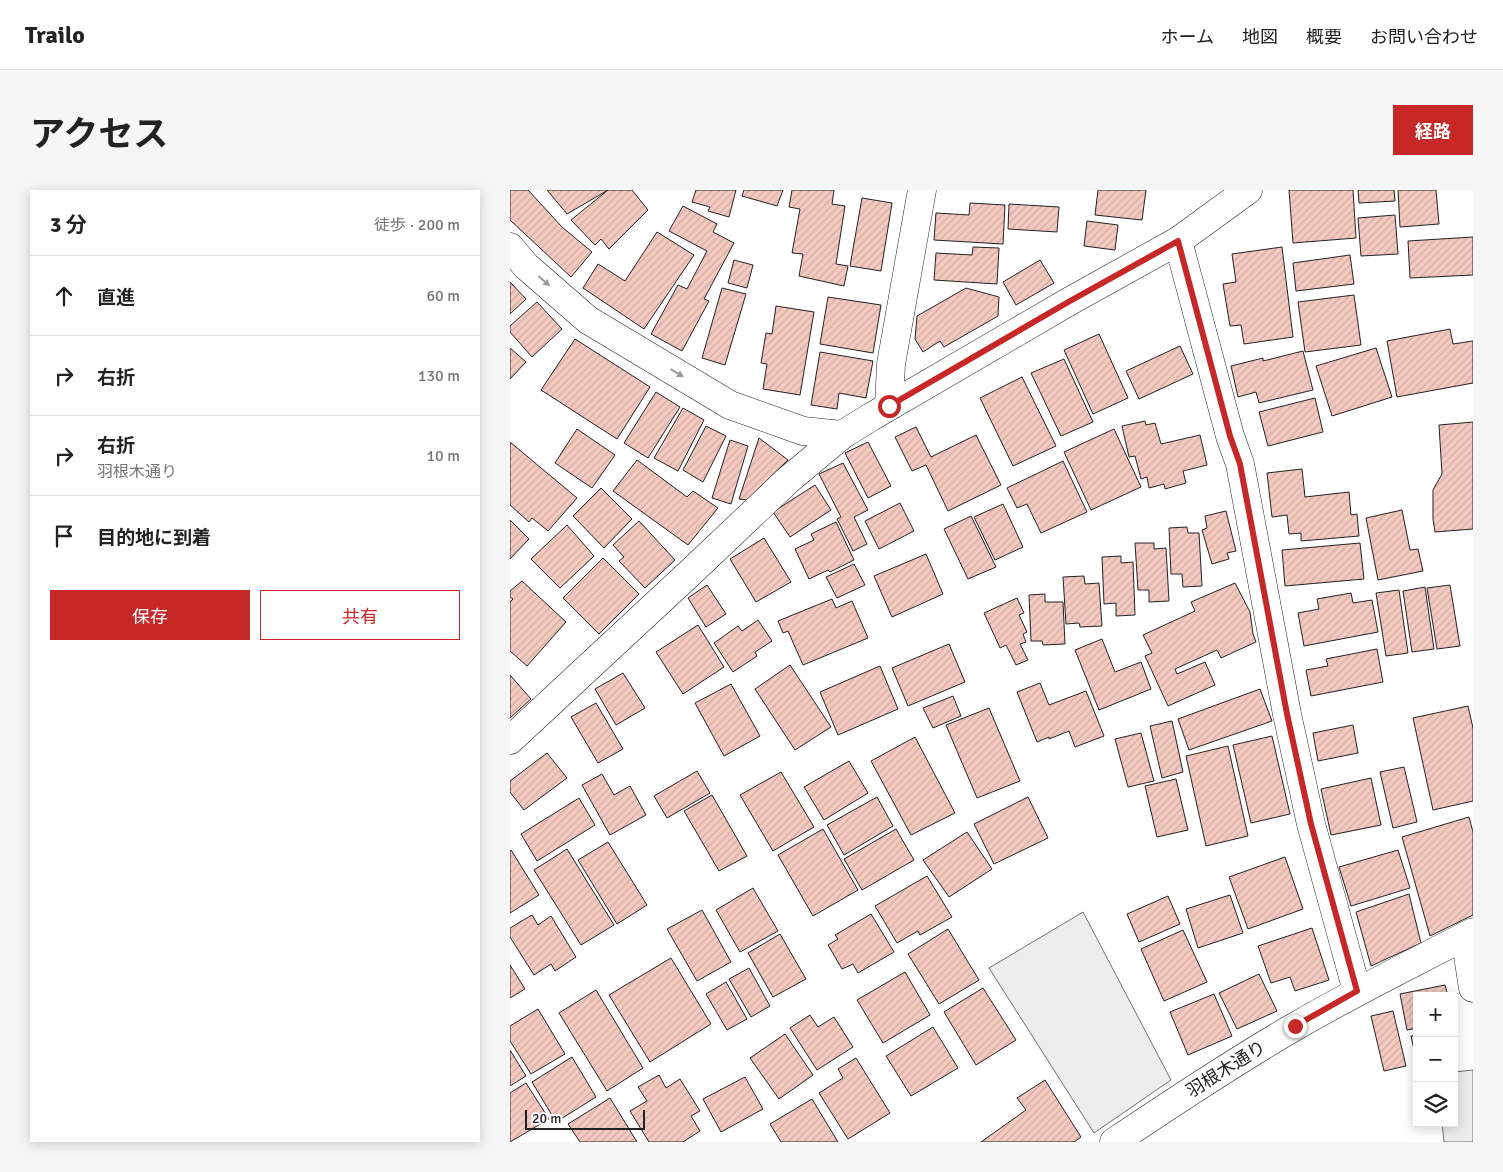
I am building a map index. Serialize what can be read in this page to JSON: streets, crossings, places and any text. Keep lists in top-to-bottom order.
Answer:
{
  "streets": {
    "street": ["羽根木通り"]
  },
  "scale_bar": "20 m",
  "page": {
    "header": "Trailo",
    "nav": [
      "ホーム",
      "地図",
      "概要",
      "お問い合わせ"
    ],
    "title": "アクセス",
    "buttons": [
      "経路",
      ["保存", "共有"]
    ],
    "heading": ["3 分", "徒歩 · 200 m"],
    "list": [
      ["直進", "60 m"],
      ["右折", "130 m"],
      ["右折", "羽根木通り", "10 m"],
      "目的地に到着"
    ],
    "map_buttons": ["+", "−"],
    "scale": "20 m"
  }
}
